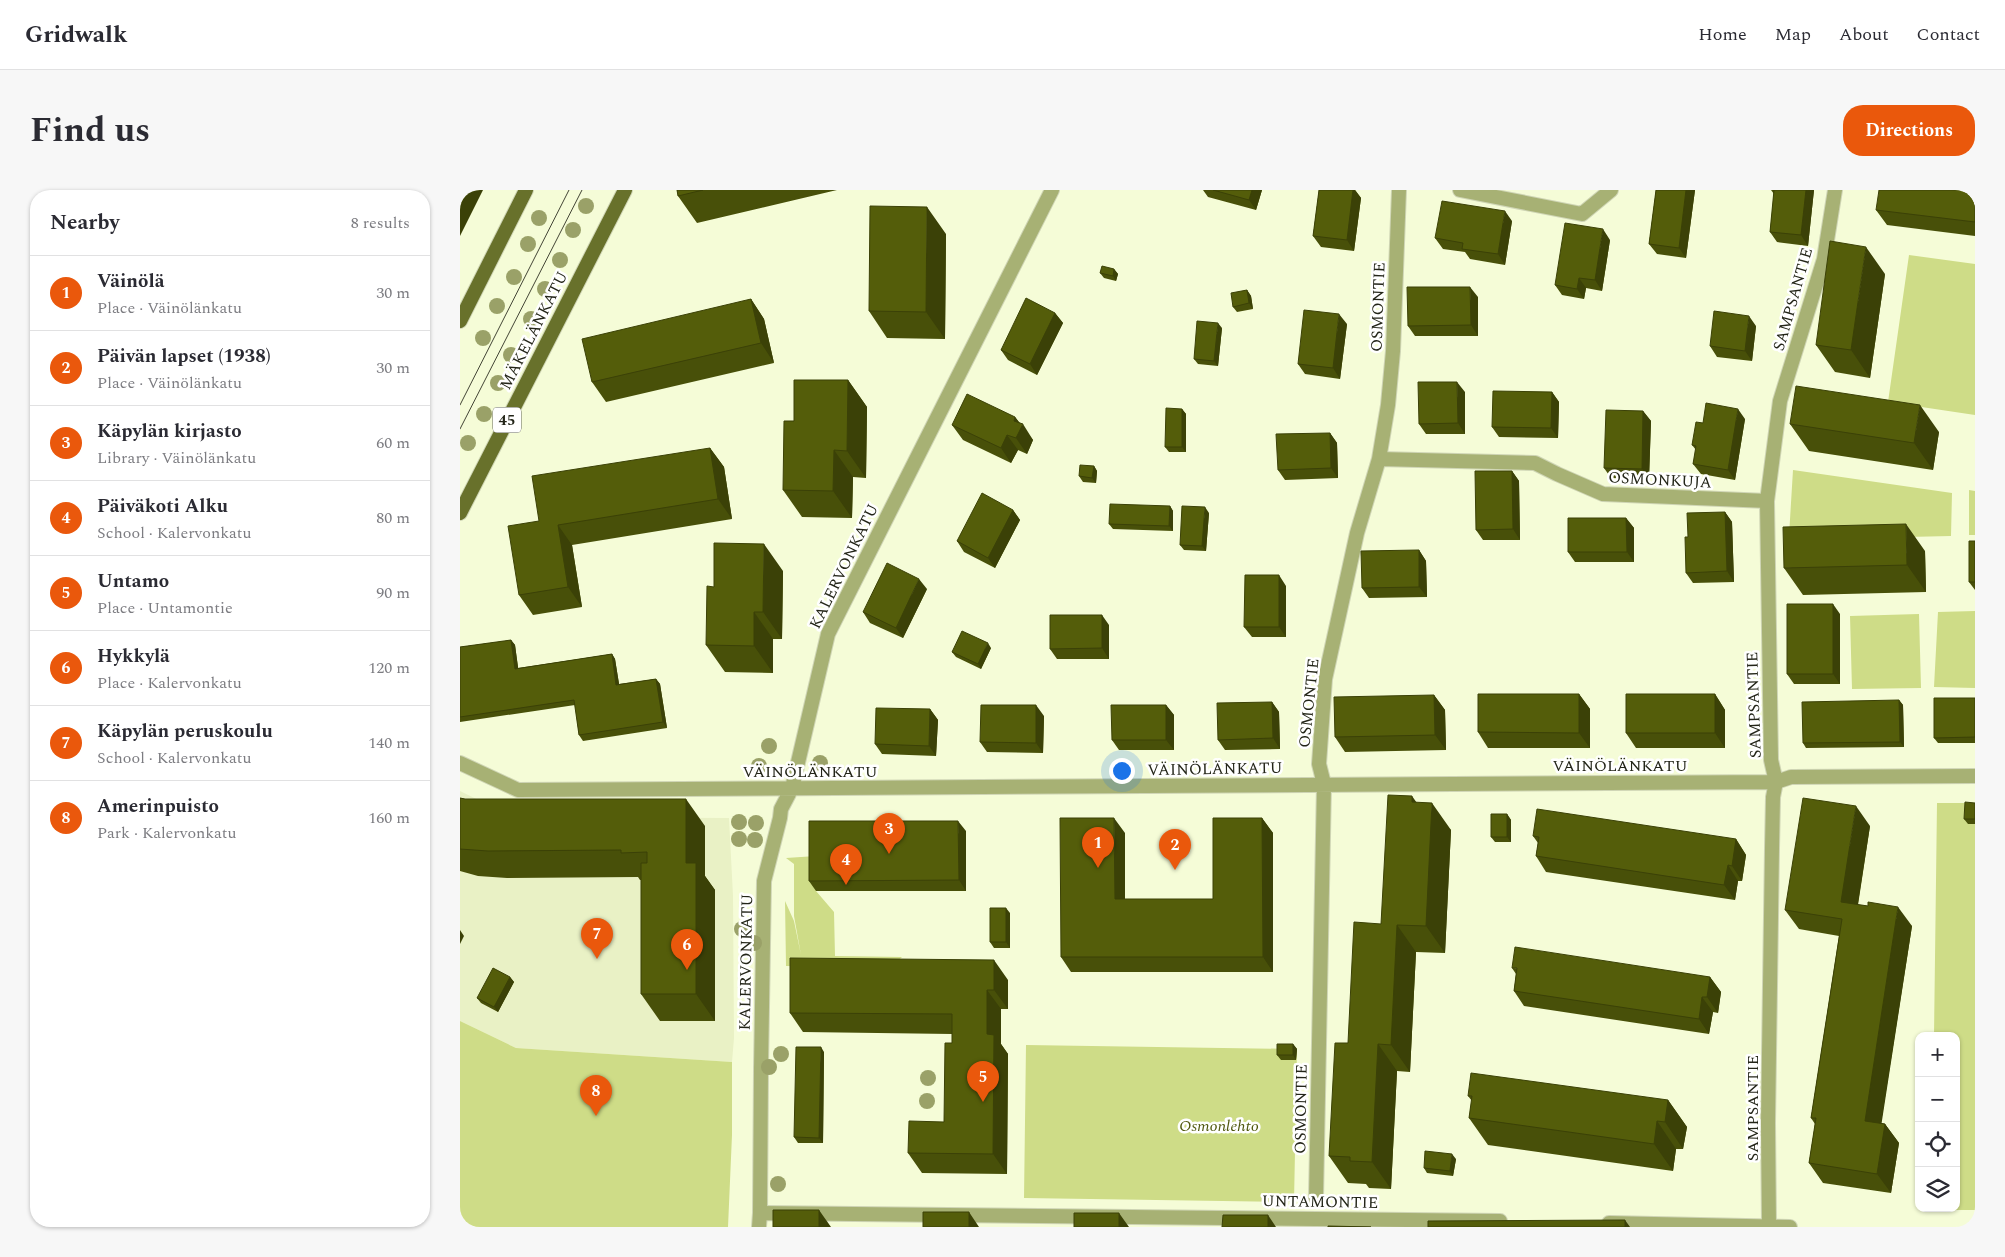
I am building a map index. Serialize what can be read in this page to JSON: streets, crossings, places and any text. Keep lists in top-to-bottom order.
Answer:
{
  "streets": {
    "main road": ["MÄKELÄNKATU", "45"],
    "street": [
      "SAMPSANTIE",
      "OSMONTIE",
      "OSMONKUJA",
      "KALERVONKATU",
      "VÄINÖLÄNKATU",
      "UNTAMONTIE"
    ]
  },
  "crossings": [
    ["SAMPSANTIE", "OSMONKUJA"],
    ["SAMPSANTIE", "VÄINÖLÄNKATU"],
    ["OSMONTIE", "OSMONKUJA"],
    ["OSMONTIE", "VÄINÖLÄNKATU"],
    ["OSMONTIE", "UNTAMONTIE"],
    ["KALERVONKATU", "VÄINÖLÄNKATU"],
    ["KALERVONKATU", "UNTAMONTIE"]
  ],
  "parks": ["Osmonlehto"],
  "page": {
    "header": "Gridwalk",
    "nav": [
      "Home",
      "Map",
      "About",
      "Contact"
    ],
    "title": "Find us",
    "buttons": "Directions",
    "heading": ["Nearby", "8 results"],
    "list": [
      {
        "mark": "1",
        "name": "Väinölä",
        "note": "Place · Väinölänkatu",
        "value": "30 m"
      },
      {
        "mark": "2",
        "name": "Päivän lapset (1938)",
        "note": "Place · Väinölänkatu",
        "value": "30 m"
      },
      {
        "mark": "3",
        "name": "Käpylän kirjasto",
        "note": "Library · Väinölänkatu",
        "value": "60 m"
      },
      {
        "mark": "4",
        "name": "Päiväkoti Alku",
        "note": "School · Kalervonkatu",
        "value": "80 m"
      },
      {
        "mark": "5",
        "name": "Untamo",
        "note": "Place · Untamontie",
        "value": "90 m"
      },
      {
        "mark": "6",
        "name": "Hykkylä",
        "note": "Place · Kalervonkatu",
        "value": "120 m"
      },
      {
        "mark": "7",
        "name": "Käpylän peruskoulu",
        "note": "School · Kalervonkatu",
        "value": "140 m"
      },
      {
        "mark": "8",
        "name": "Amerinpuisto",
        "note": "Park · Kalervonkatu",
        "value": "160 m"
      }
    ],
    "pins": [
      "3",
      "1",
      "2",
      "4",
      "7",
      "6",
      "5",
      "8"
    ],
    "map_buttons": ["+", "−"]
  }
}
